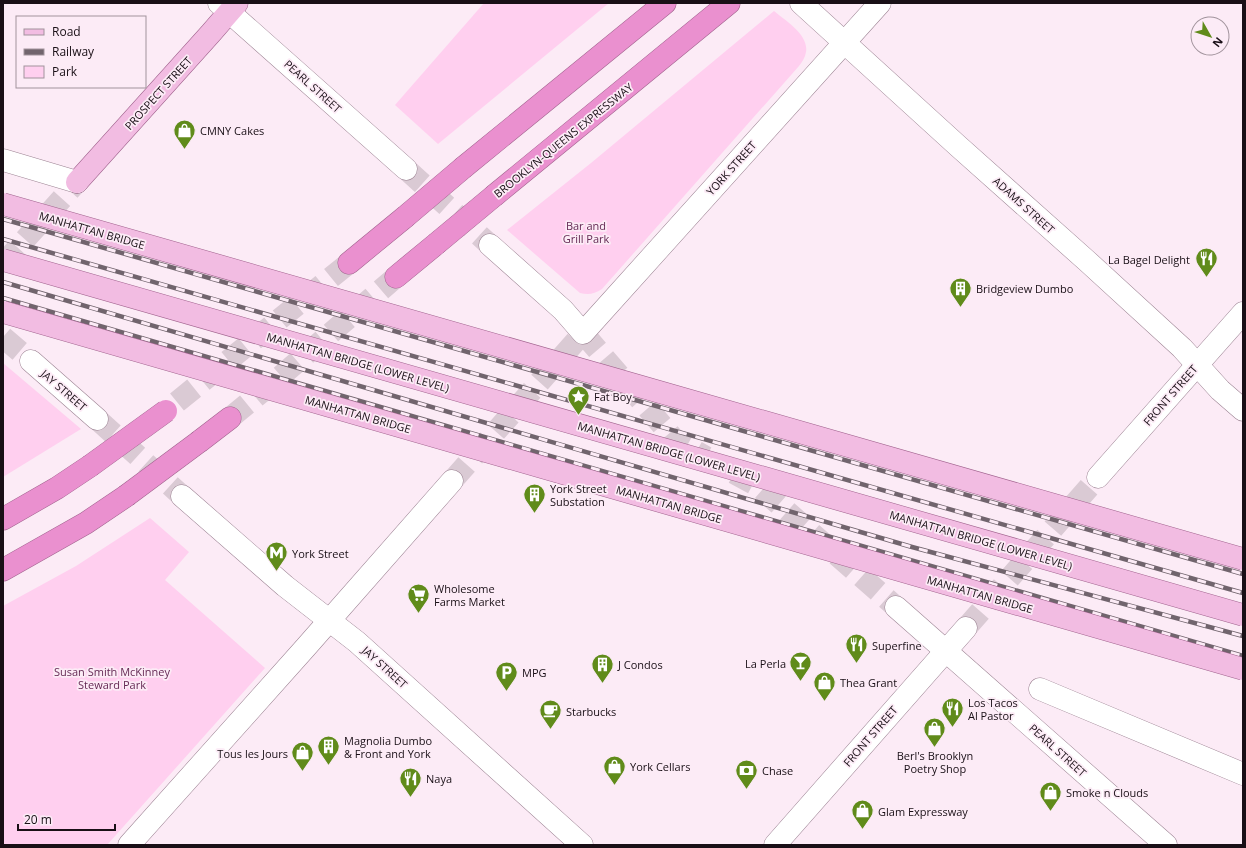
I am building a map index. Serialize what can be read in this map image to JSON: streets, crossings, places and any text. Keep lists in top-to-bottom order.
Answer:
{
  "streets": {
    "highway": ["BROOKLYN-QUEENS EXPRESSWAY"],
    "main road": ["PROSPECT STREET", "MANHATTAN BRIDGE", "MANHATTAN BRIDGE (LOWER LEVEL)"],
    "street": [
      "PEARL STREET",
      "YORK STREET",
      "ADAMS STREET",
      "JAY STREET",
      "FRONT STREET"
    ]
  },
  "crossings": [
    ["PEARL STREET", "PROSPECT STREET"],
    ["PEARL STREET", "FRONT STREET"],
    ["YORK STREET", "ADAMS STREET"],
    ["ADAMS STREET", "FRONT STREET"]
  ],
  "parks": ["Bar and Grill Park", "Susan Smith McKinney Steward Park"],
  "places": {
    "shop": [
      "CMNY Cakes",
      "Thea Grant",
      "Berl's Brooklyn Poetry Shop",
      "Tous les Jours",
      "York Cellars",
      "Smoke n Clouds",
      "Glam Expressway"
    ],
    "restaurant": [
      "La Bagel Delight",
      "Superfine",
      "Los Tacos Al Pastor",
      "Naya"
    ],
    "building": [
      "Bridgeview Dumbo",
      "York Street Substation",
      "J Condos",
      "Magnolia Dumbo & Front and York"
    ],
    "place": ["Fat Boy"],
    "metro station": ["York Street"],
    "supermarket": ["Wholesome Farms Market"],
    "bar": ["La Perla"],
    "parking": ["MPG"],
    "cafe": ["Starbucks"],
    "bank": ["Chase"]
  },
  "legend": ["Road", "Railway", "Park"],
  "scale_bar": "20 m",
  "north": "bottom right"
}
